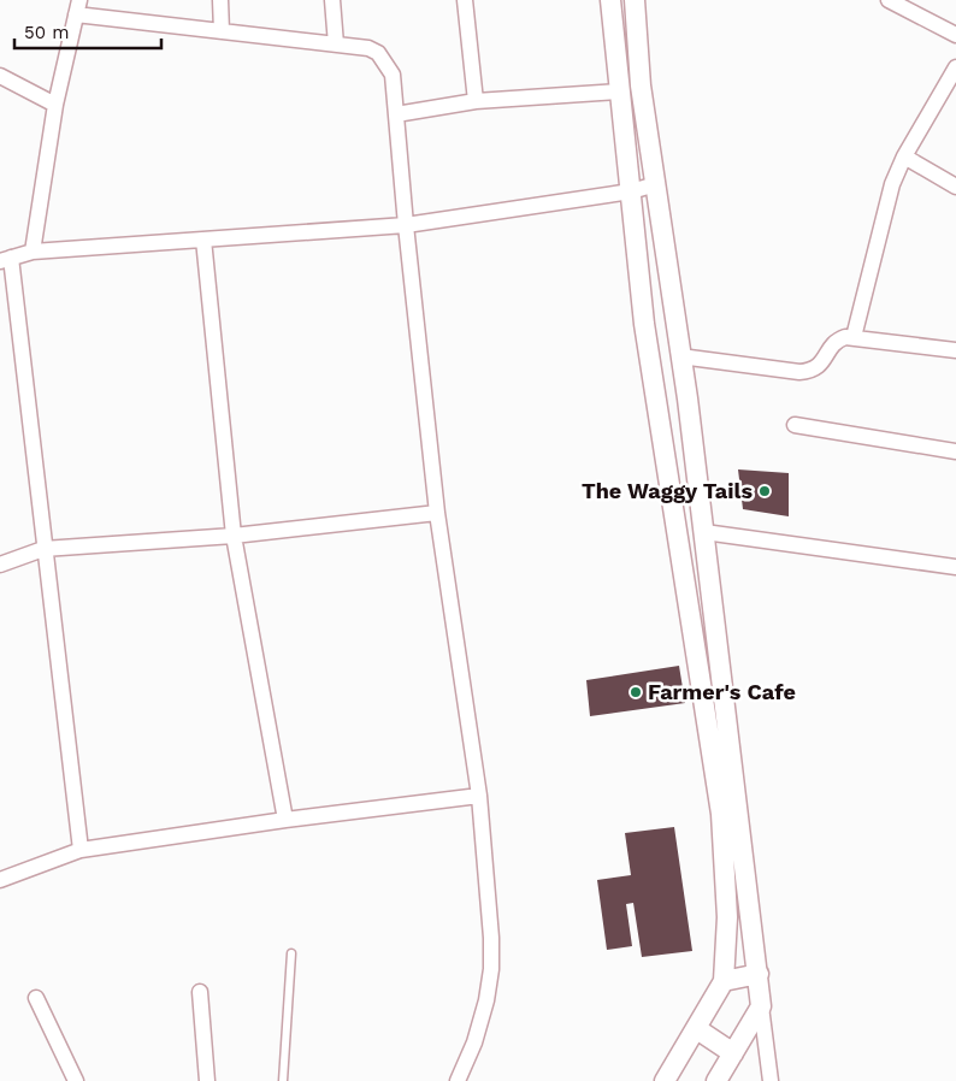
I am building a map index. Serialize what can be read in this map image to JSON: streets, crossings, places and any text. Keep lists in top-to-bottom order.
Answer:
{
  "places": ["The Waggy Tails", "Farmer's Cafe"],
  "scale_bar": "50 m"
}
